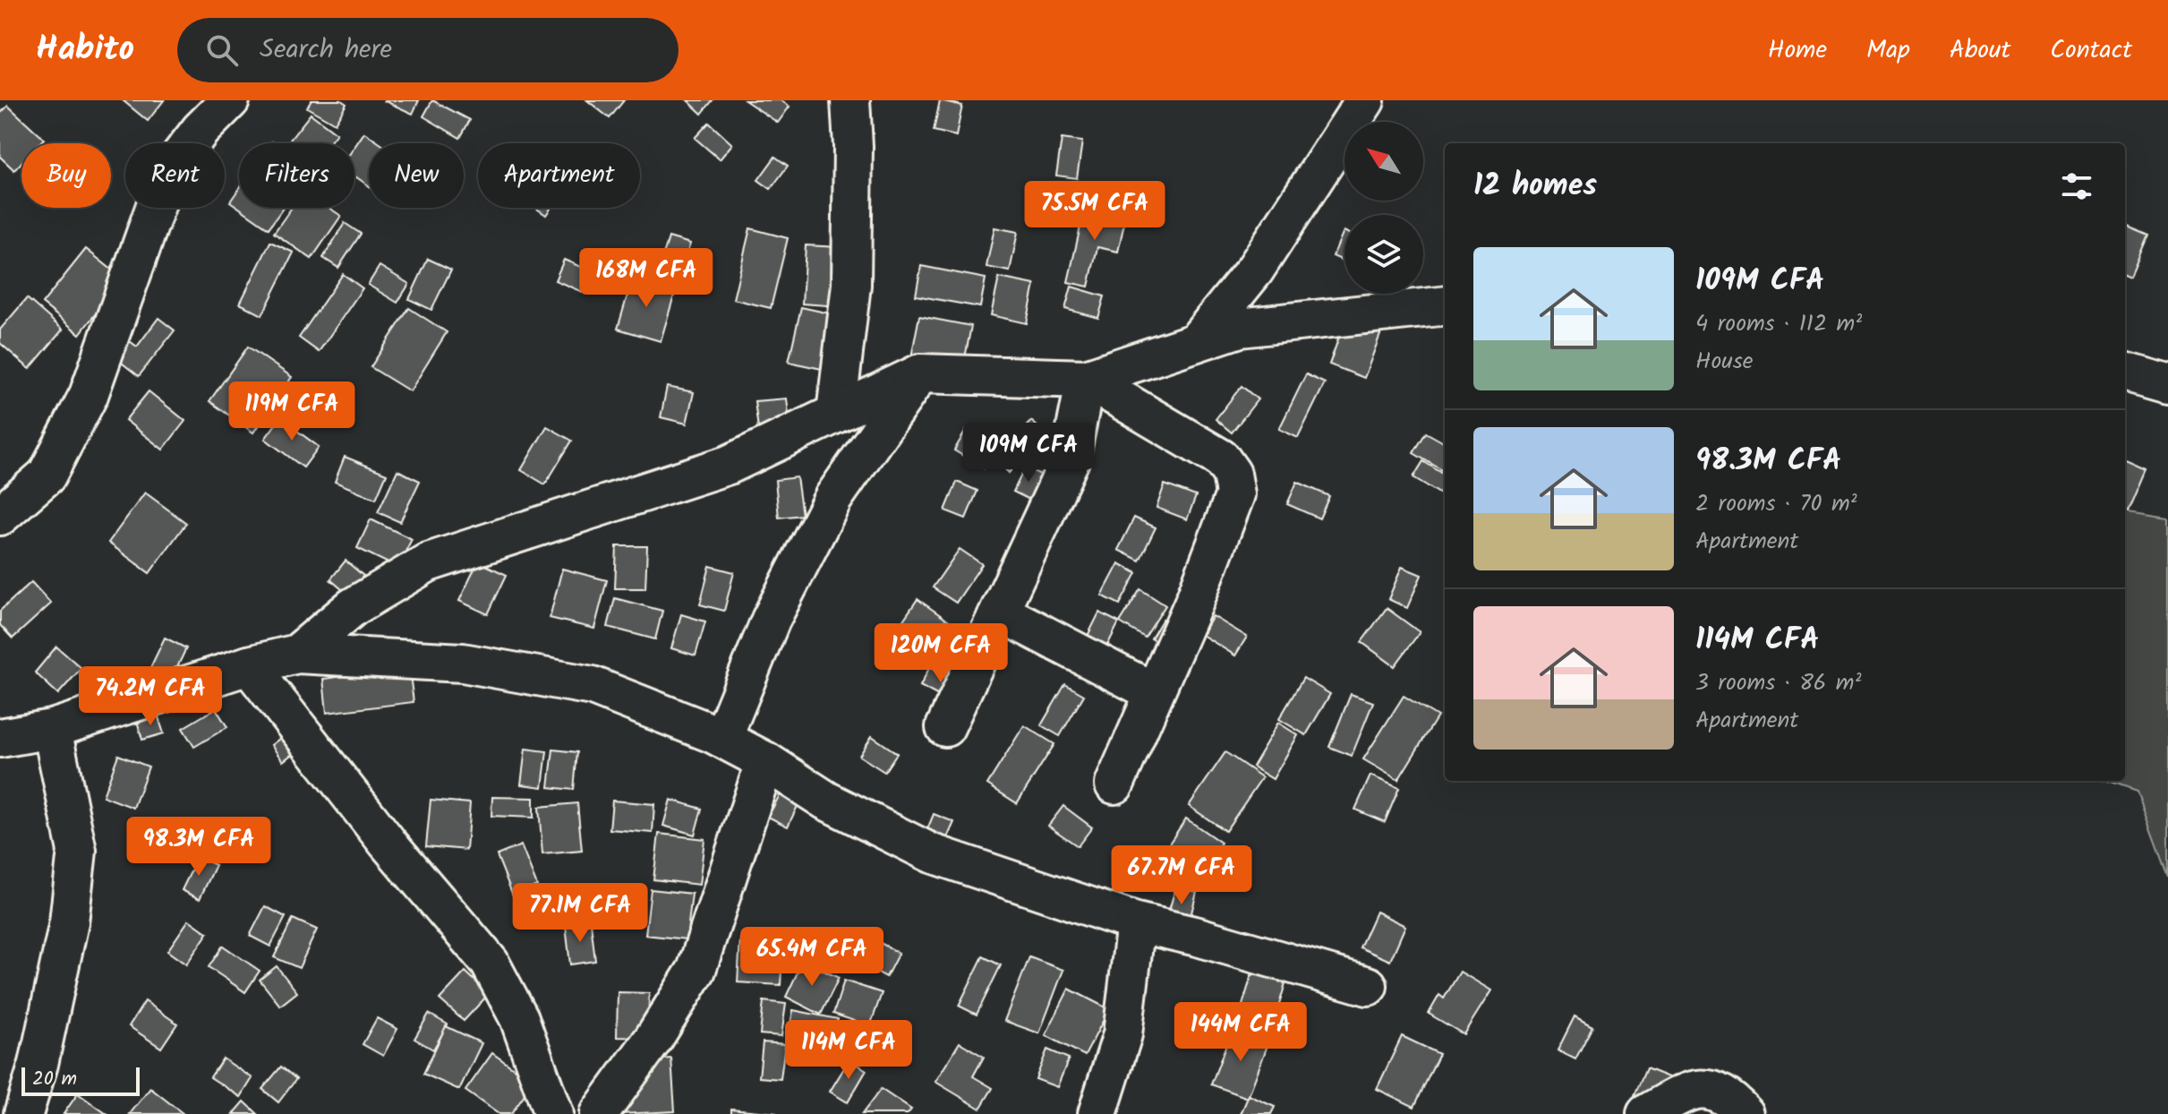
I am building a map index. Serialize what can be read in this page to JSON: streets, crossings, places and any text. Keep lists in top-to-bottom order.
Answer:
{
  "scale_bar": "20 m",
  "north": "top left",
  "page": {
    "header": "Habito",
    "search": "Search here",
    "nav": [
      "Home",
      "Map",
      "About",
      "Contact"
    ],
    "chip": [
      "Buy",
      "Rent",
      "Filters",
      "New",
      "Apartment"
    ],
    "heading": "12 homes",
    "price": [
      "75.5M CFA",
      "168M CFA",
      "119M CFA",
      "109M CFA",
      "120M CFA",
      "74.2M CFA",
      "98.3M CFA",
      "67.7M CFA",
      "77.1M CFA",
      "65.4M CFA",
      "144M CFA",
      "114M CFA"
    ],
    "list": [
      {
        "name": "109M CFA",
        "note": "4 rooms · 112 m² · House"
      },
      {
        "name": "98.3M CFA",
        "note": "2 rooms · 70 m² · Apartment"
      },
      {
        "name": "114M CFA",
        "note": "3 rooms · 86 m² · Apartment"
      }
    ],
    "scale": "20 m"
  }
}
